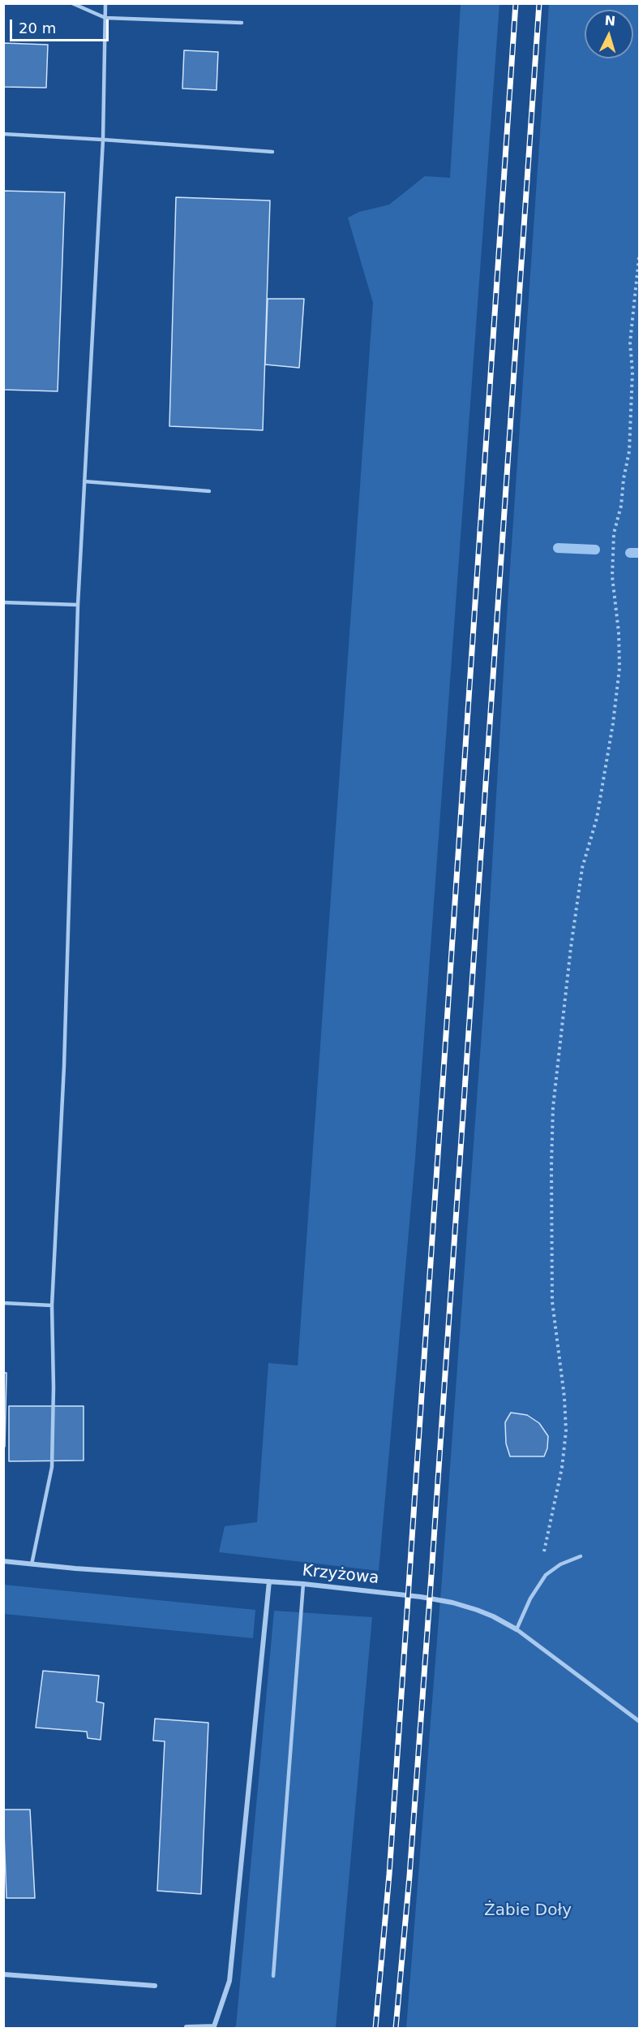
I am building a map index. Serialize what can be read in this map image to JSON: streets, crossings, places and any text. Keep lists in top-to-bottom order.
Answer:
{
  "streets": {
    "street": ["Krzyżowa"]
  },
  "parks": ["Żabie Doły"],
  "scale_bar": "20 m",
  "north": "top"
}
